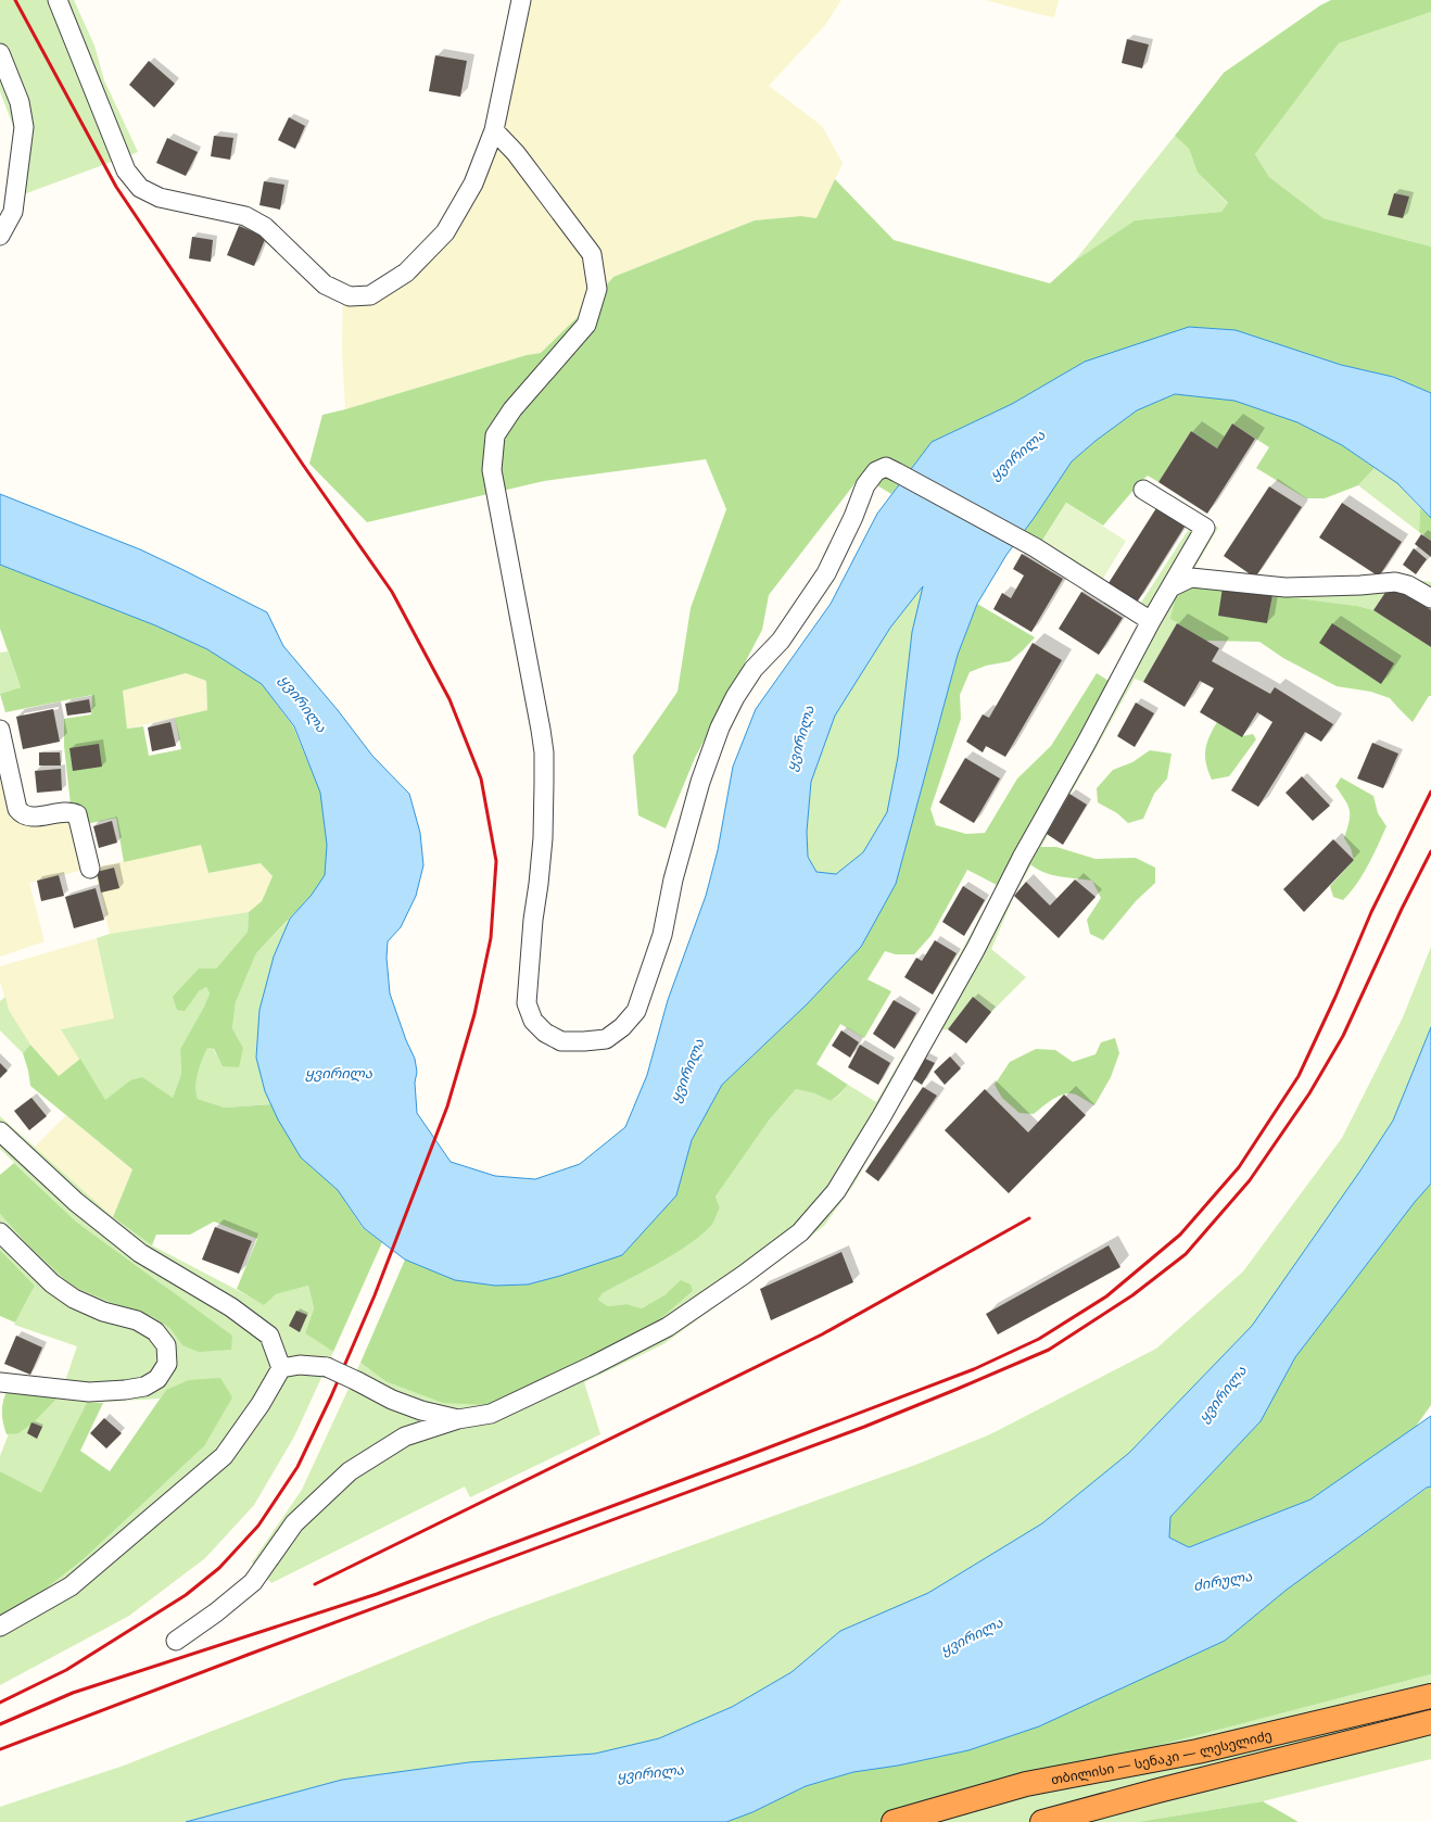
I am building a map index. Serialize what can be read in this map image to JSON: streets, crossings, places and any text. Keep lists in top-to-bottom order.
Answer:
{
  "streets": {
    "highway": ["თბილისი — სენაკი — ლესელიძე"]
  },
  "water": ["ყვირილა", "ძირულა"]
}
